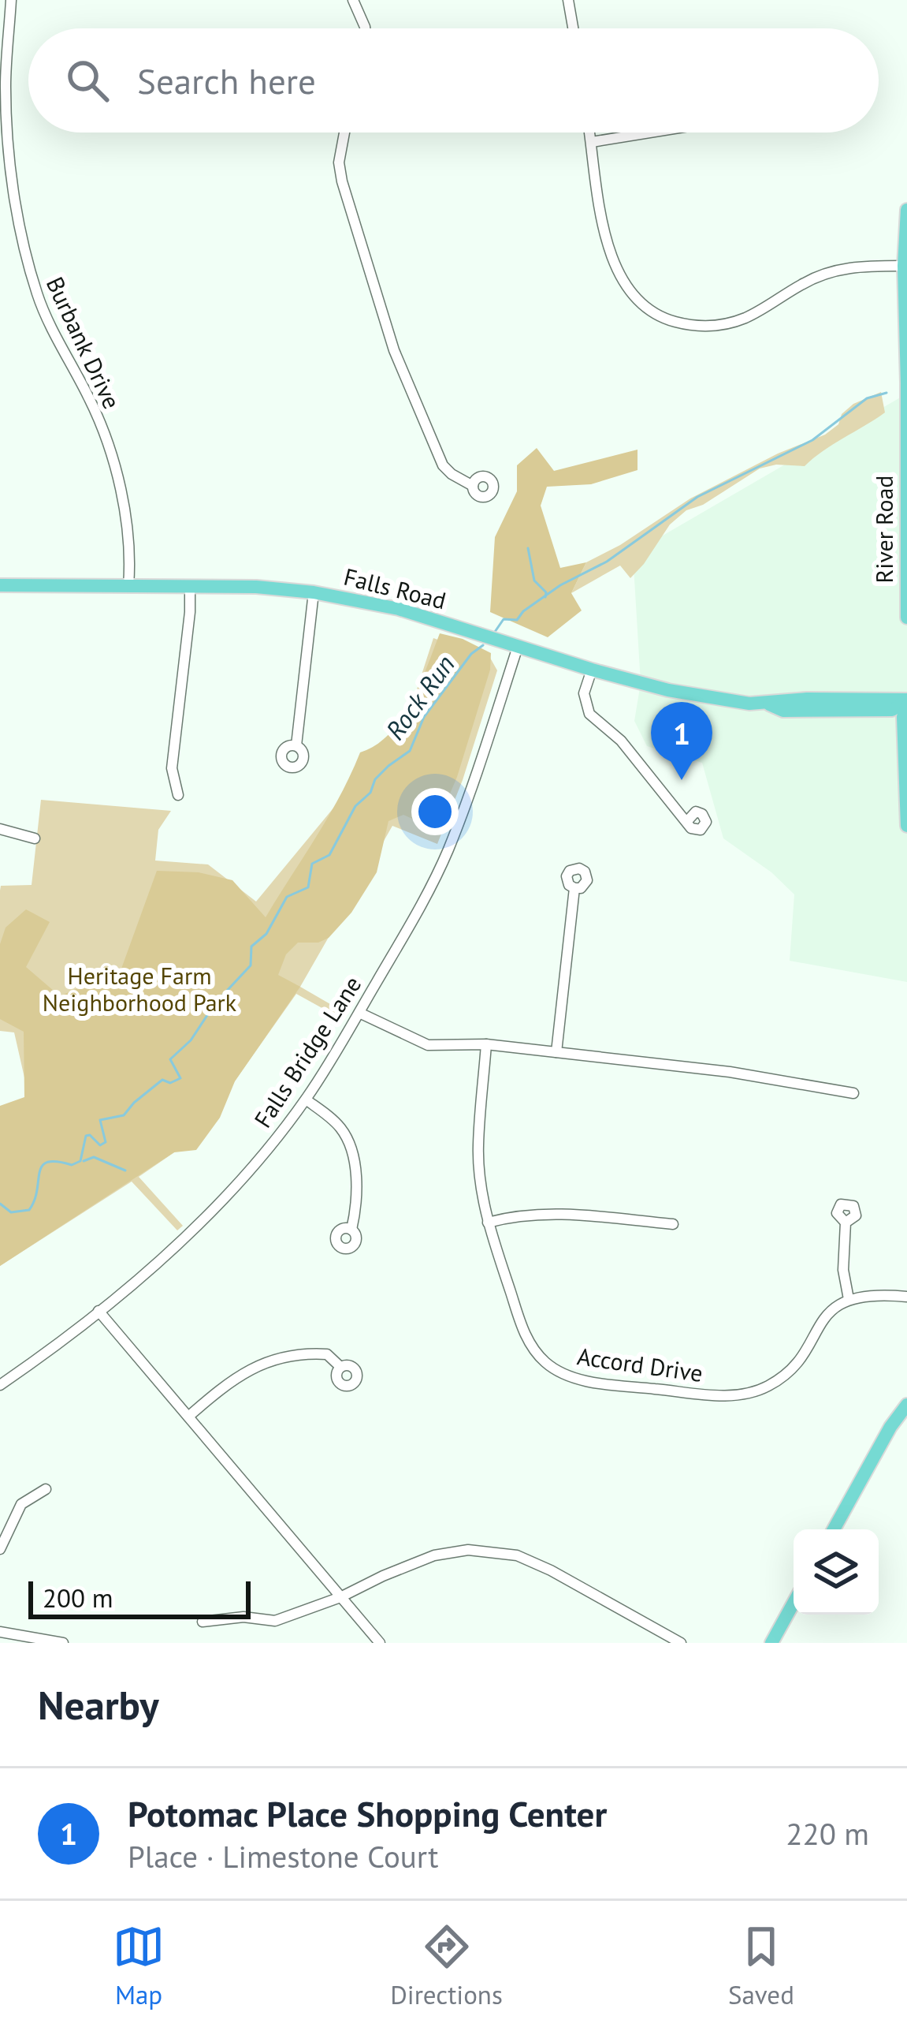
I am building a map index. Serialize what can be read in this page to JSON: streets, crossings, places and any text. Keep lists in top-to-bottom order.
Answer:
{
  "streets": {
    "main road": ["River Road", "Falls Road"],
    "street": ["Burbank Drive", "Falls Bridge Lane", "Accord Drive"]
  },
  "crossings": [
    ["Burbank Drive", "Falls Road"],
    ["Falls Road", "Falls Bridge Lane"]
  ],
  "water": ["Rock Run"],
  "parks": ["Heritage Farm Neighborhood Park"],
  "scale_bar": "200 m",
  "page": {
    "search": "Search here",
    "pins": "1",
    "scale": "200 m",
    "heading": "Nearby",
    "list": [
      {
        "mark": "1",
        "name": "Potomac Place Shopping Center",
        "note": "Place · Limestone Court",
        "value": "220 m"
      }
    ],
    "nav": ["Map", "Directions", "Saved"]
  }
}
